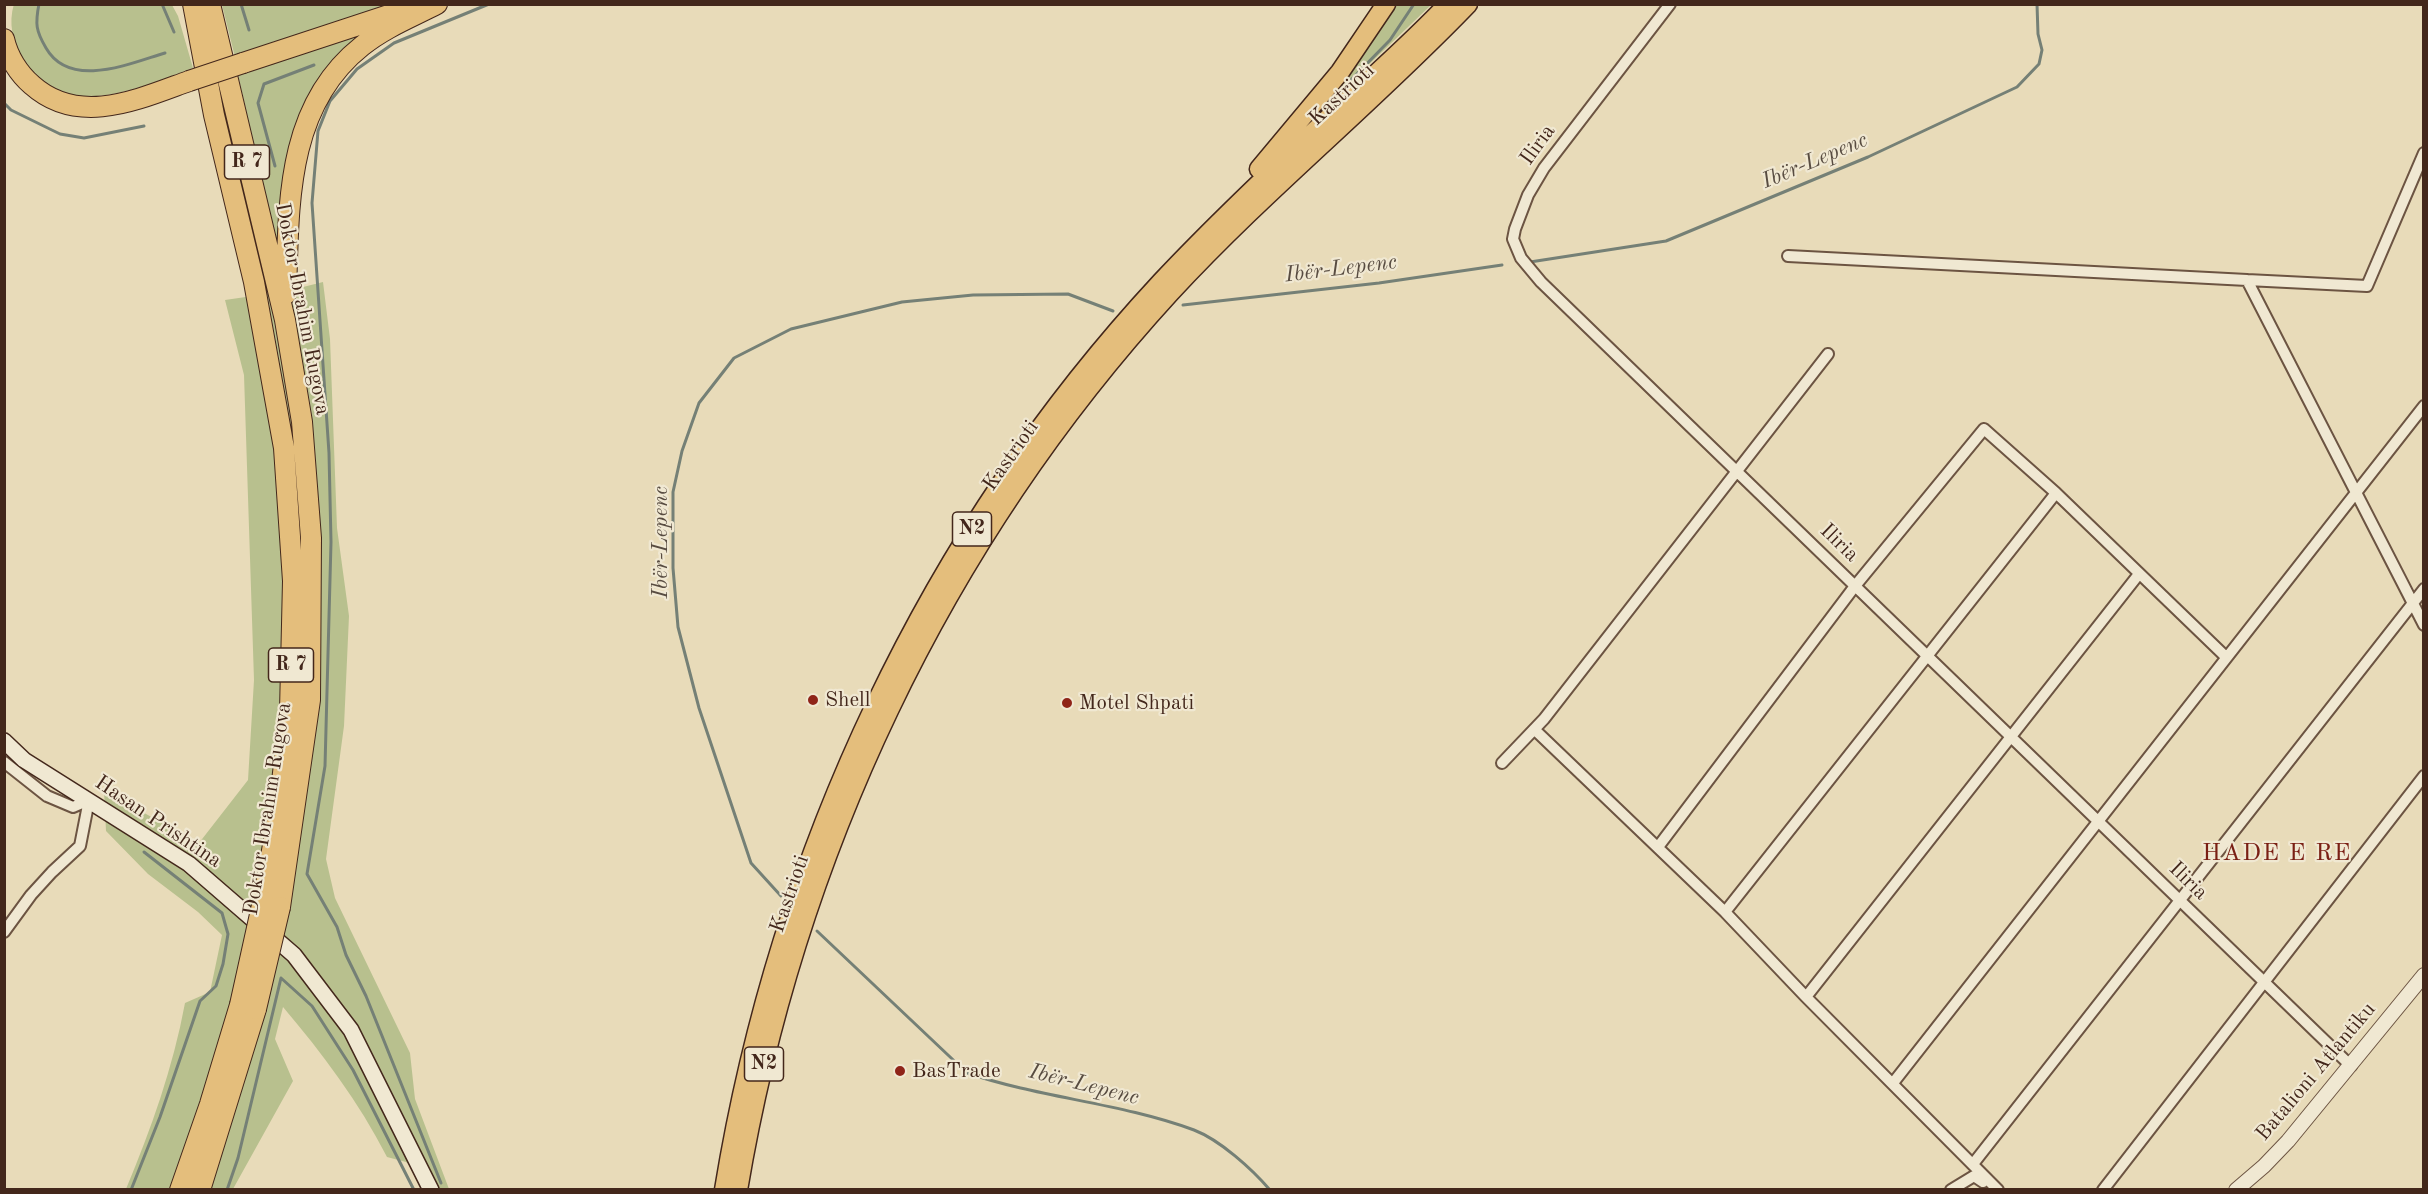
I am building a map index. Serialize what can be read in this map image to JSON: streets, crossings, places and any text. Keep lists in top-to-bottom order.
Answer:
{
  "streets": {
    "highway": [
      "Kastrioti",
      "R 7",
      "Doktor Ibrahim Rugova",
      "N2"
    ],
    "main road": ["Hasan Prishtina"],
    "street": ["Iliria", "Batalioni Atlantiku"]
  },
  "crossings": [
    ["Iliria", "Batalioni Atlantiku"]
  ],
  "districts": ["HADE E RE"],
  "water": ["Ibër-Lepenc"],
  "places": ["Shell", "Motel Shpati", "BasTrade"]
}
